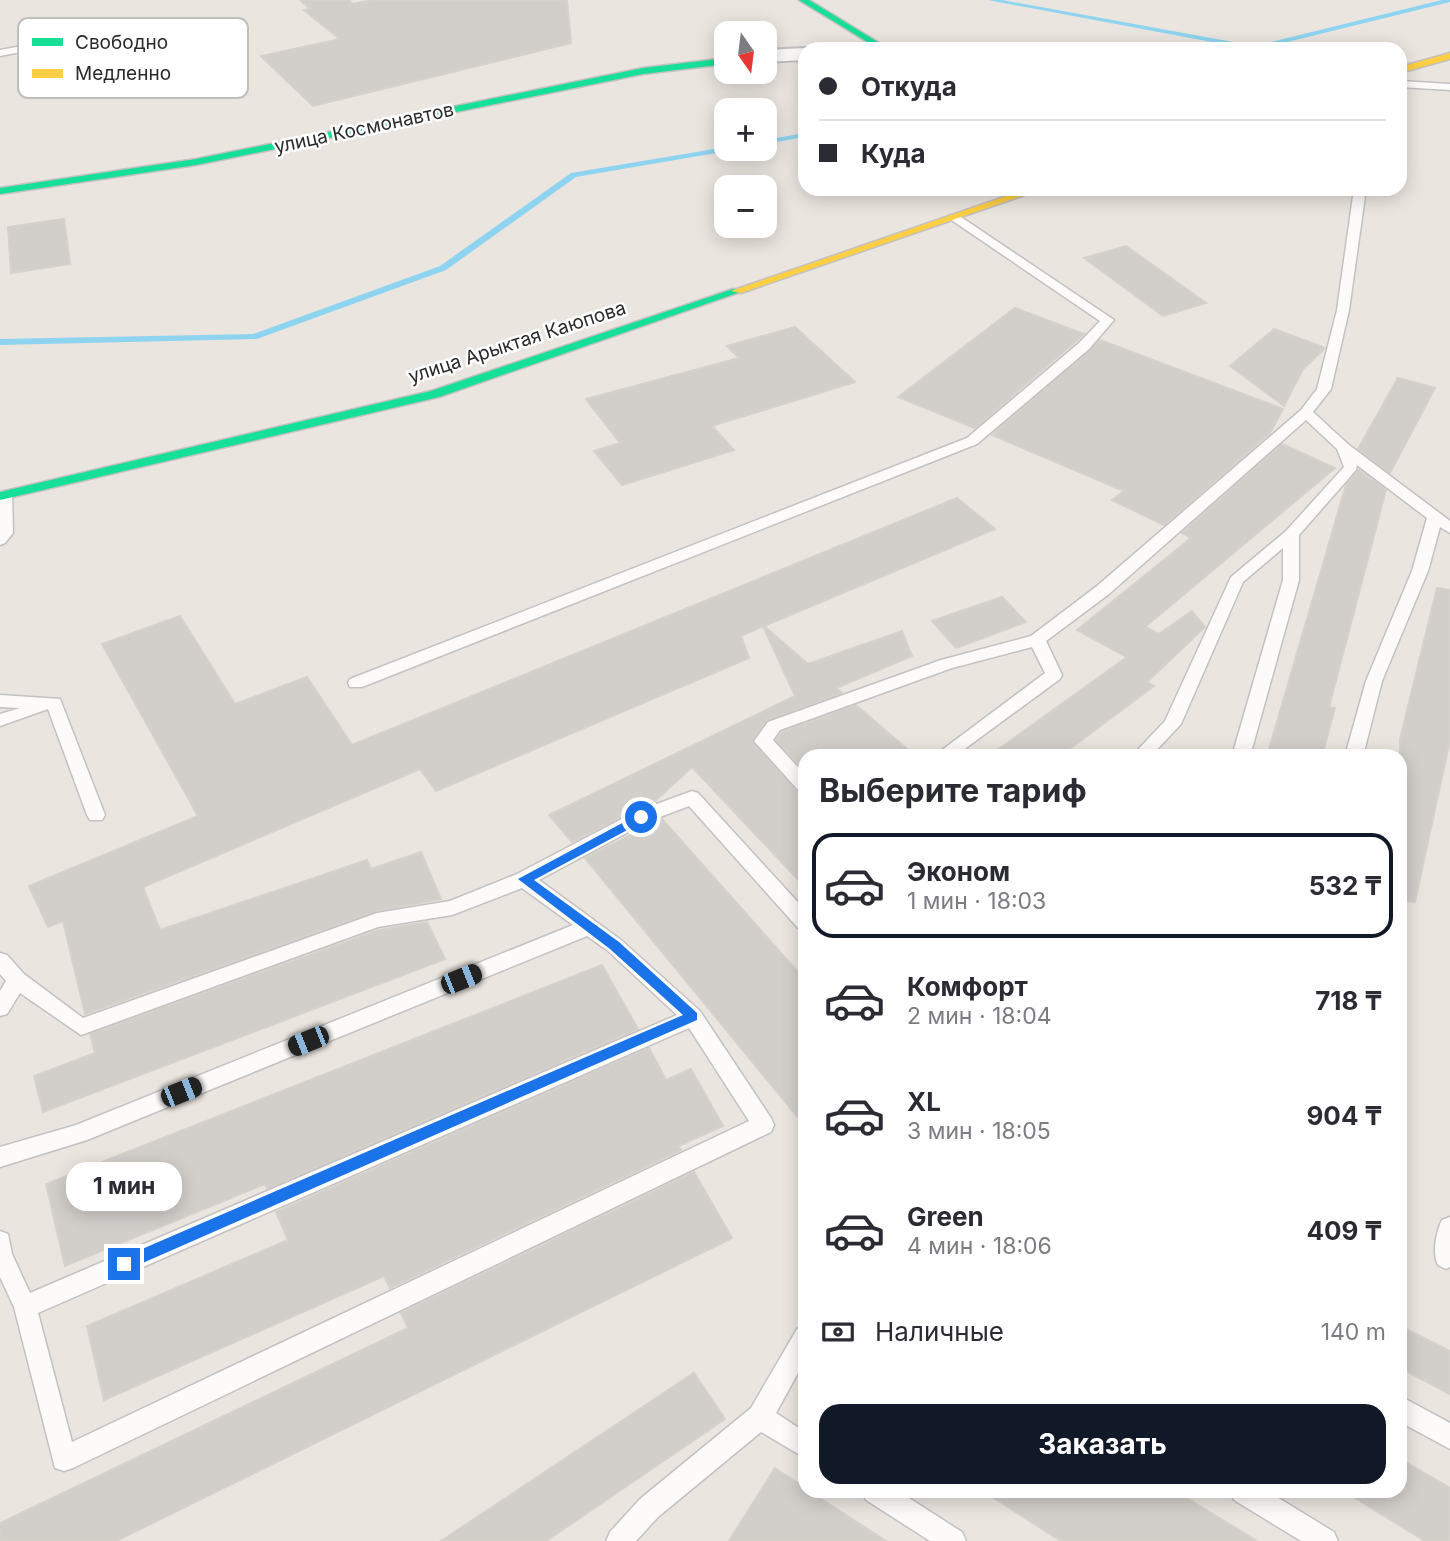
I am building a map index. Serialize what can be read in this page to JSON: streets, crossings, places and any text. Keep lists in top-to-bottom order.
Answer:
{
  "streets": {
    "street": ["улица Космонавтов", "улица Арыктая Каюпова"]
  },
  "legend": ["Свободно", "Медленно"],
  "north": "bottom",
  "page": {
    "map_buttons": ["+", "−"],
    "banner": ["Откуда", "Куда"],
    "heading": "Выберите тариф",
    "list": [
      {
        "name": "Эконом",
        "note": "1 мин · 18:03",
        "value": "532 ₸"
      },
      {
        "name": "Комфорт",
        "note": "2 мин · 18:04",
        "value": "718 ₸"
      },
      {
        "name": "XL",
        "note": "3 мин · 18:05",
        "value": "904 ₸"
      },
      {
        "name": "Green",
        "note": "4 мин · 18:06",
        "value": "409 ₸"
      }
    ],
    "bubble": "1 мин",
    "pay": ["Наличные", "140 m"],
    "buttons": "Заказать"
  }
}
